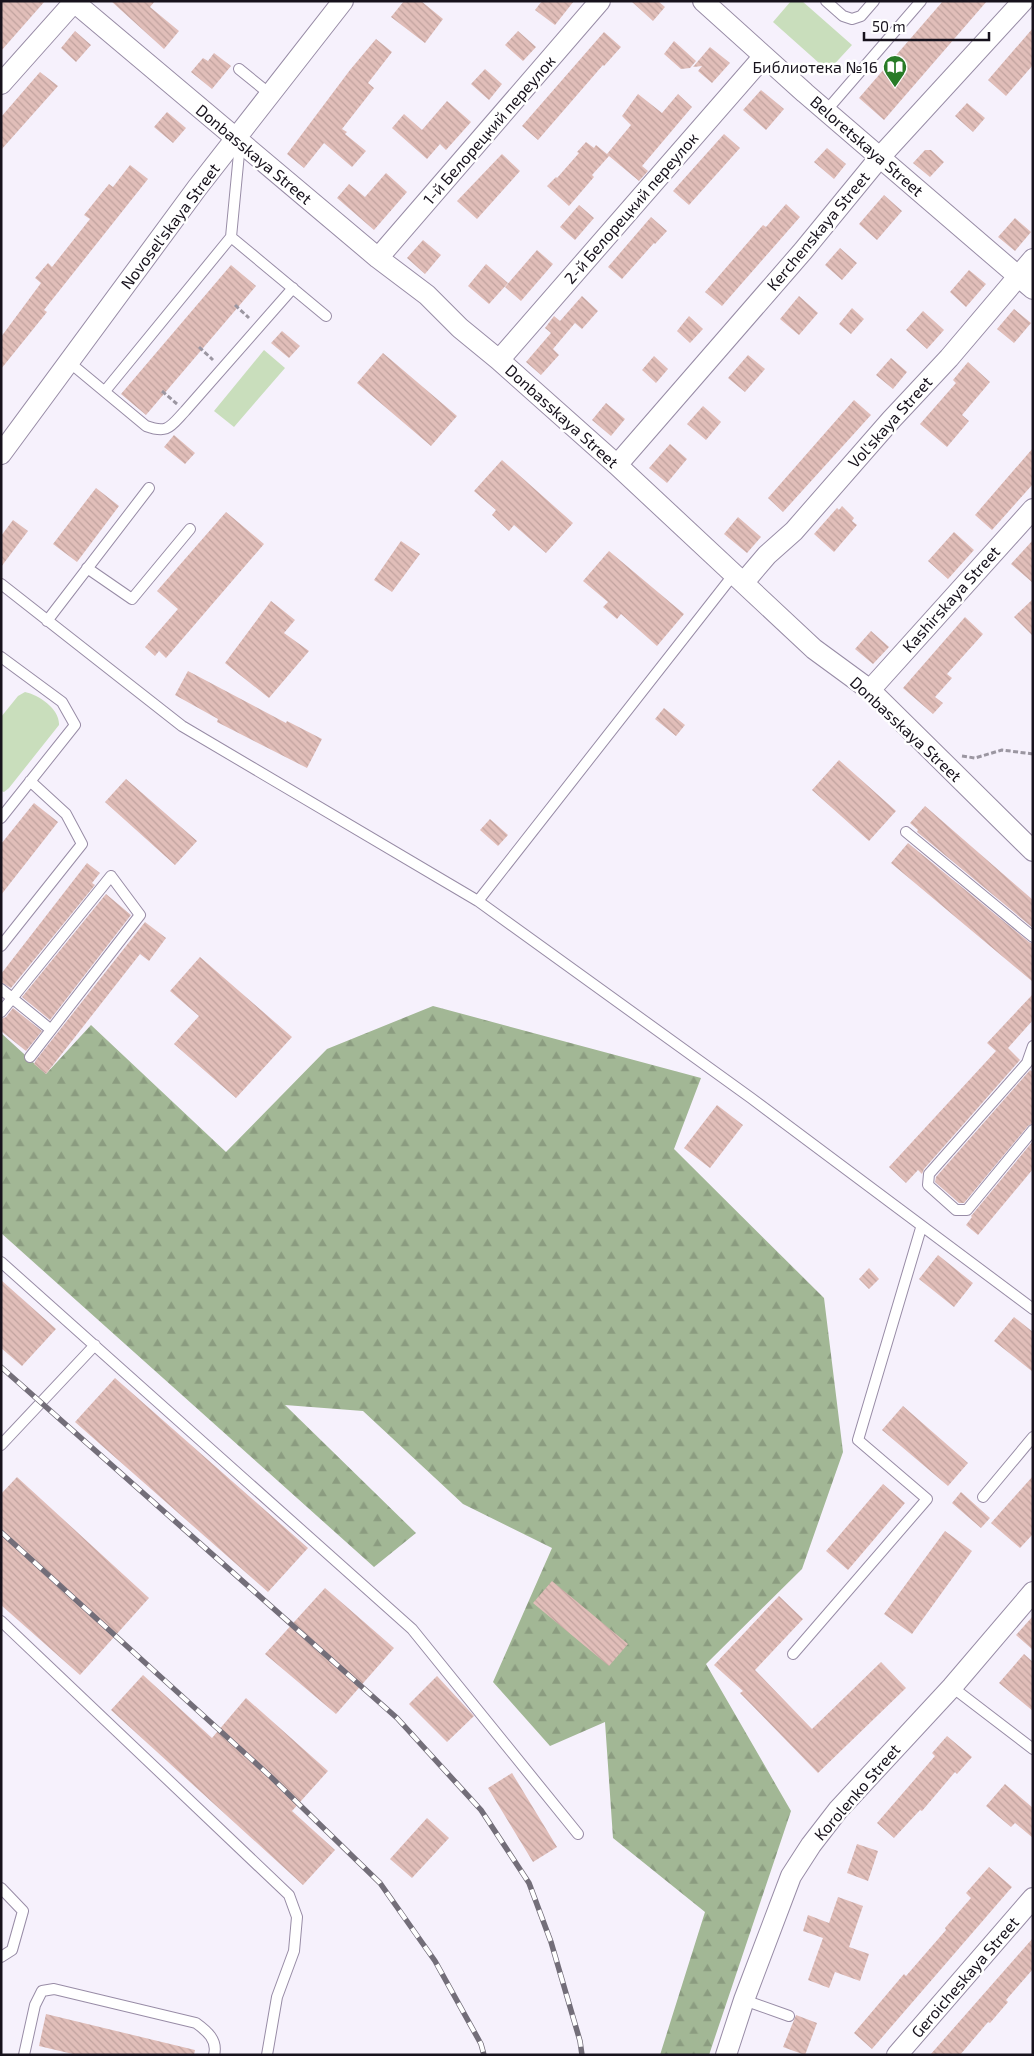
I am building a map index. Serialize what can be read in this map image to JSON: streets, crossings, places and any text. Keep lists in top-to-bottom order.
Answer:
{
  "streets": {
    "street": [
      "1-й Белорецкий переулок",
      "Beloretskaya Street",
      "Donbasskaya Street",
      "2-й Белорецкий переулок",
      "Novosel'skaya Street",
      "Kerchenskaya Street",
      "Vol'skaya Street",
      "Kashirskaya Street",
      "Korolenko Street",
      "Geroicheskaya Street"
    ]
  },
  "crossings": [
    ["1-й Белорецкий переулок", "Donbasskaya Street"],
    ["Beloretskaya Street", "2-й Белорецкий переулок"],
    ["Beloretskaya Street", "Kerchenskaya Street"],
    ["Beloretskaya Street", "Vol'skaya Street"],
    ["Donbasskaya Street", "2-й Белорецкий переулок"],
    ["Donbasskaya Street", "Novosel'skaya Street"],
    ["Donbasskaya Street", "Kerchenskaya Street"],
    ["Donbasskaya Street", "Vol'skaya Street"],
    ["Donbasskaya Street", "Kashirskaya Street"]
  ],
  "places": {
    "library": ["Библиотека №16"]
  },
  "scale_bar": "50 m"
}
